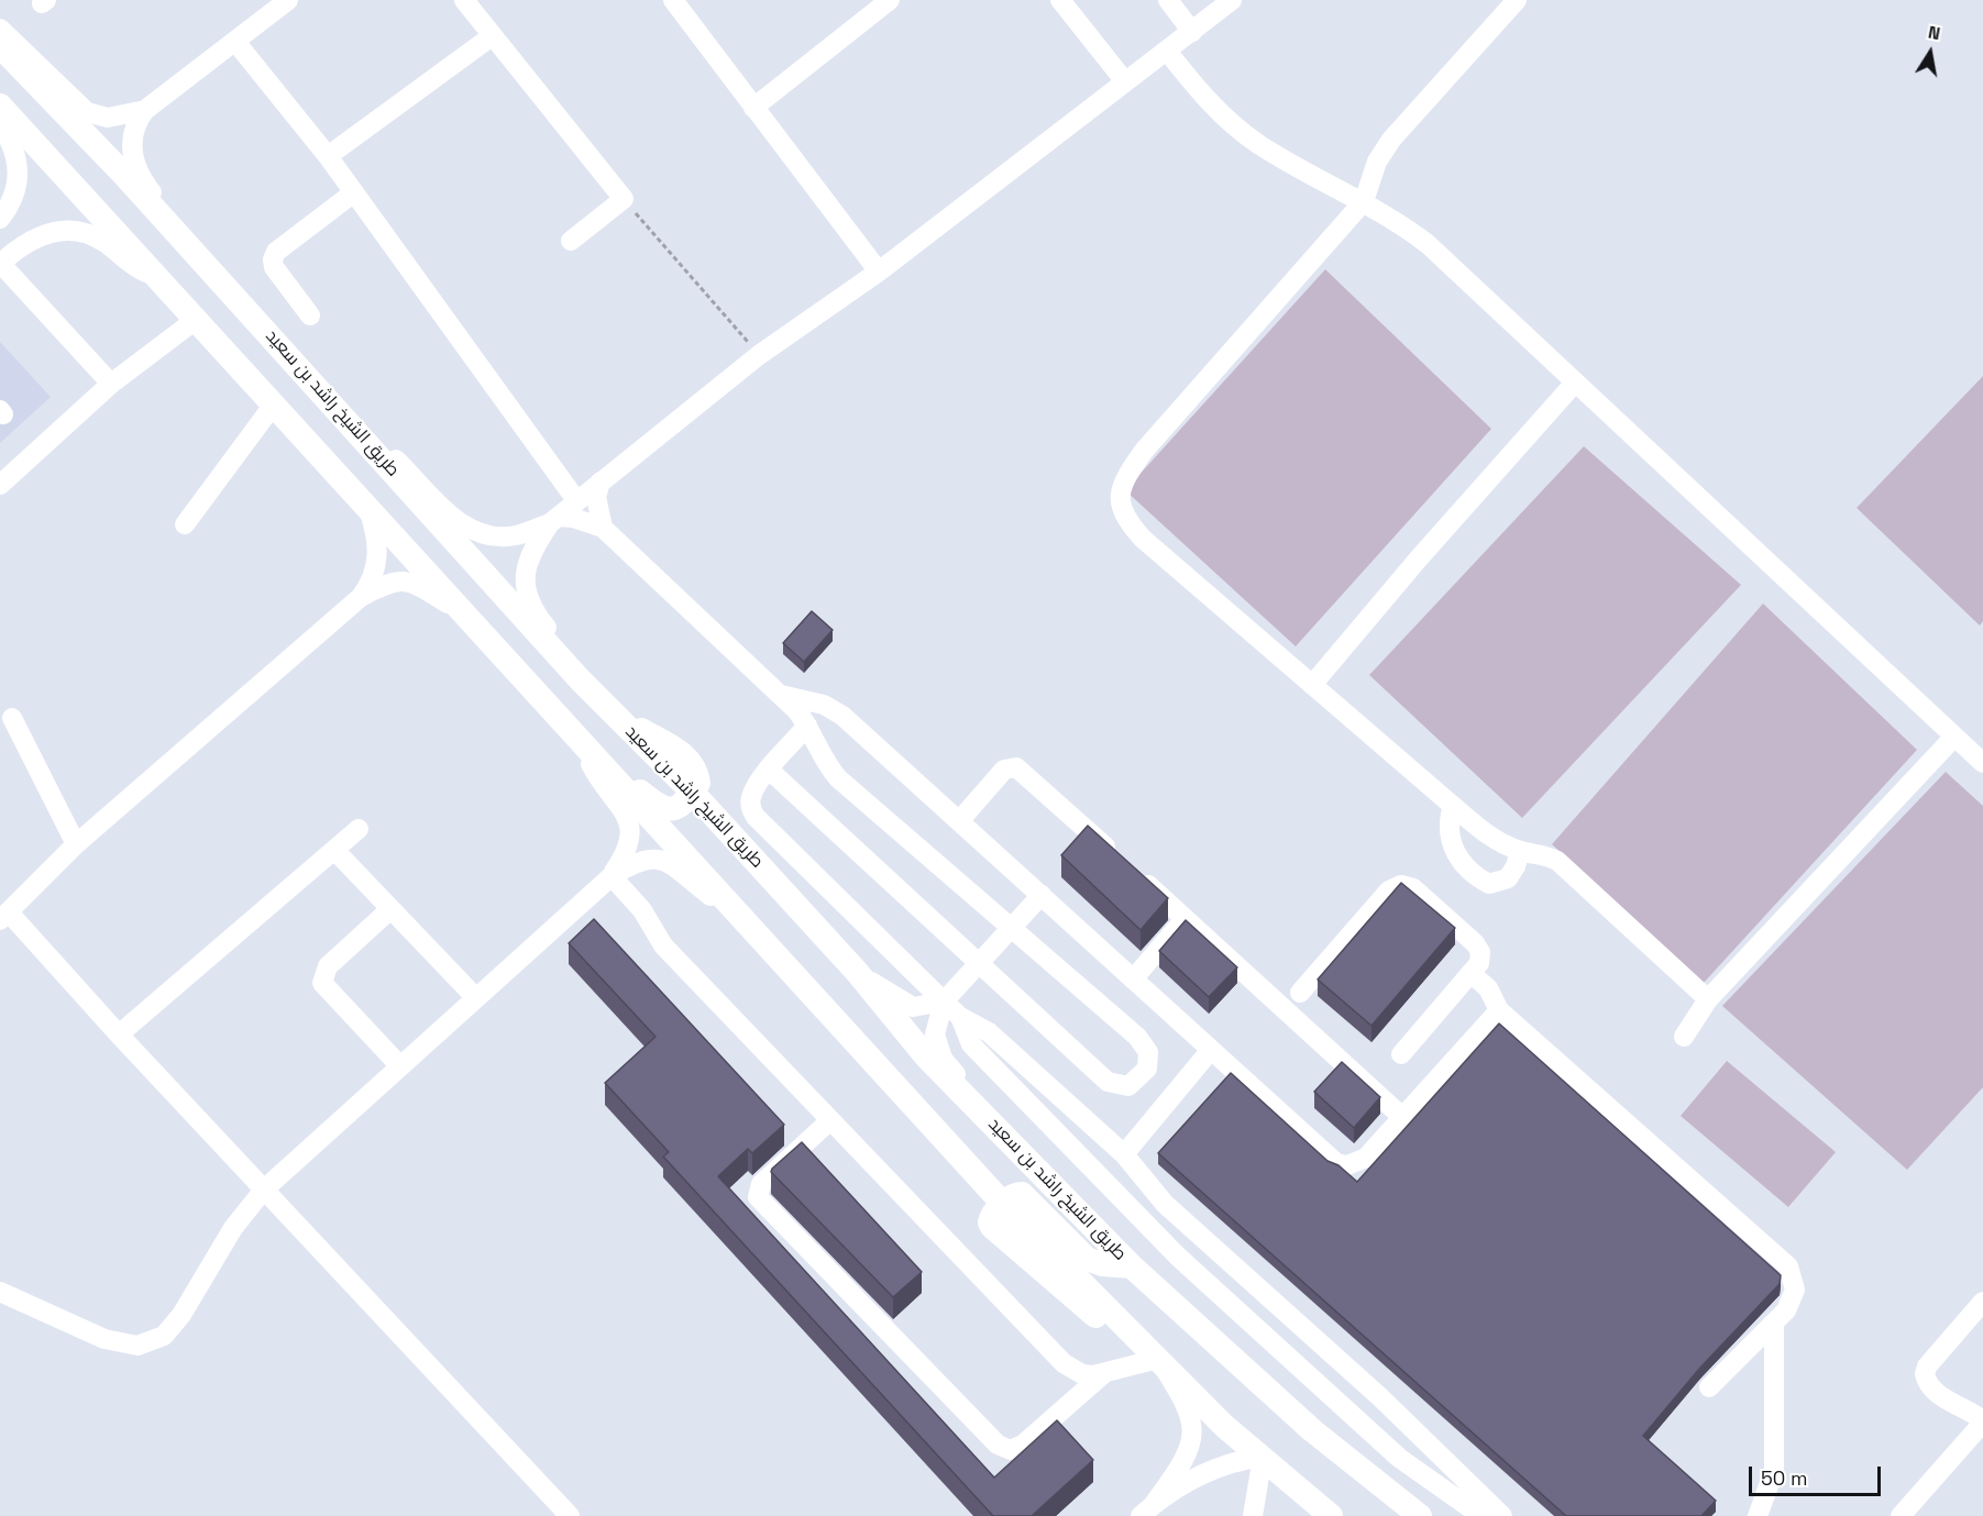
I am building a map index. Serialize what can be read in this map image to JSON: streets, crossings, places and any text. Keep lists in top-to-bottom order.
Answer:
{
  "streets": {
    "main road": ["طريق الشيخ راشد بن سعيد"]
  },
  "scale_bar": "50 m",
  "north": "top"
}
